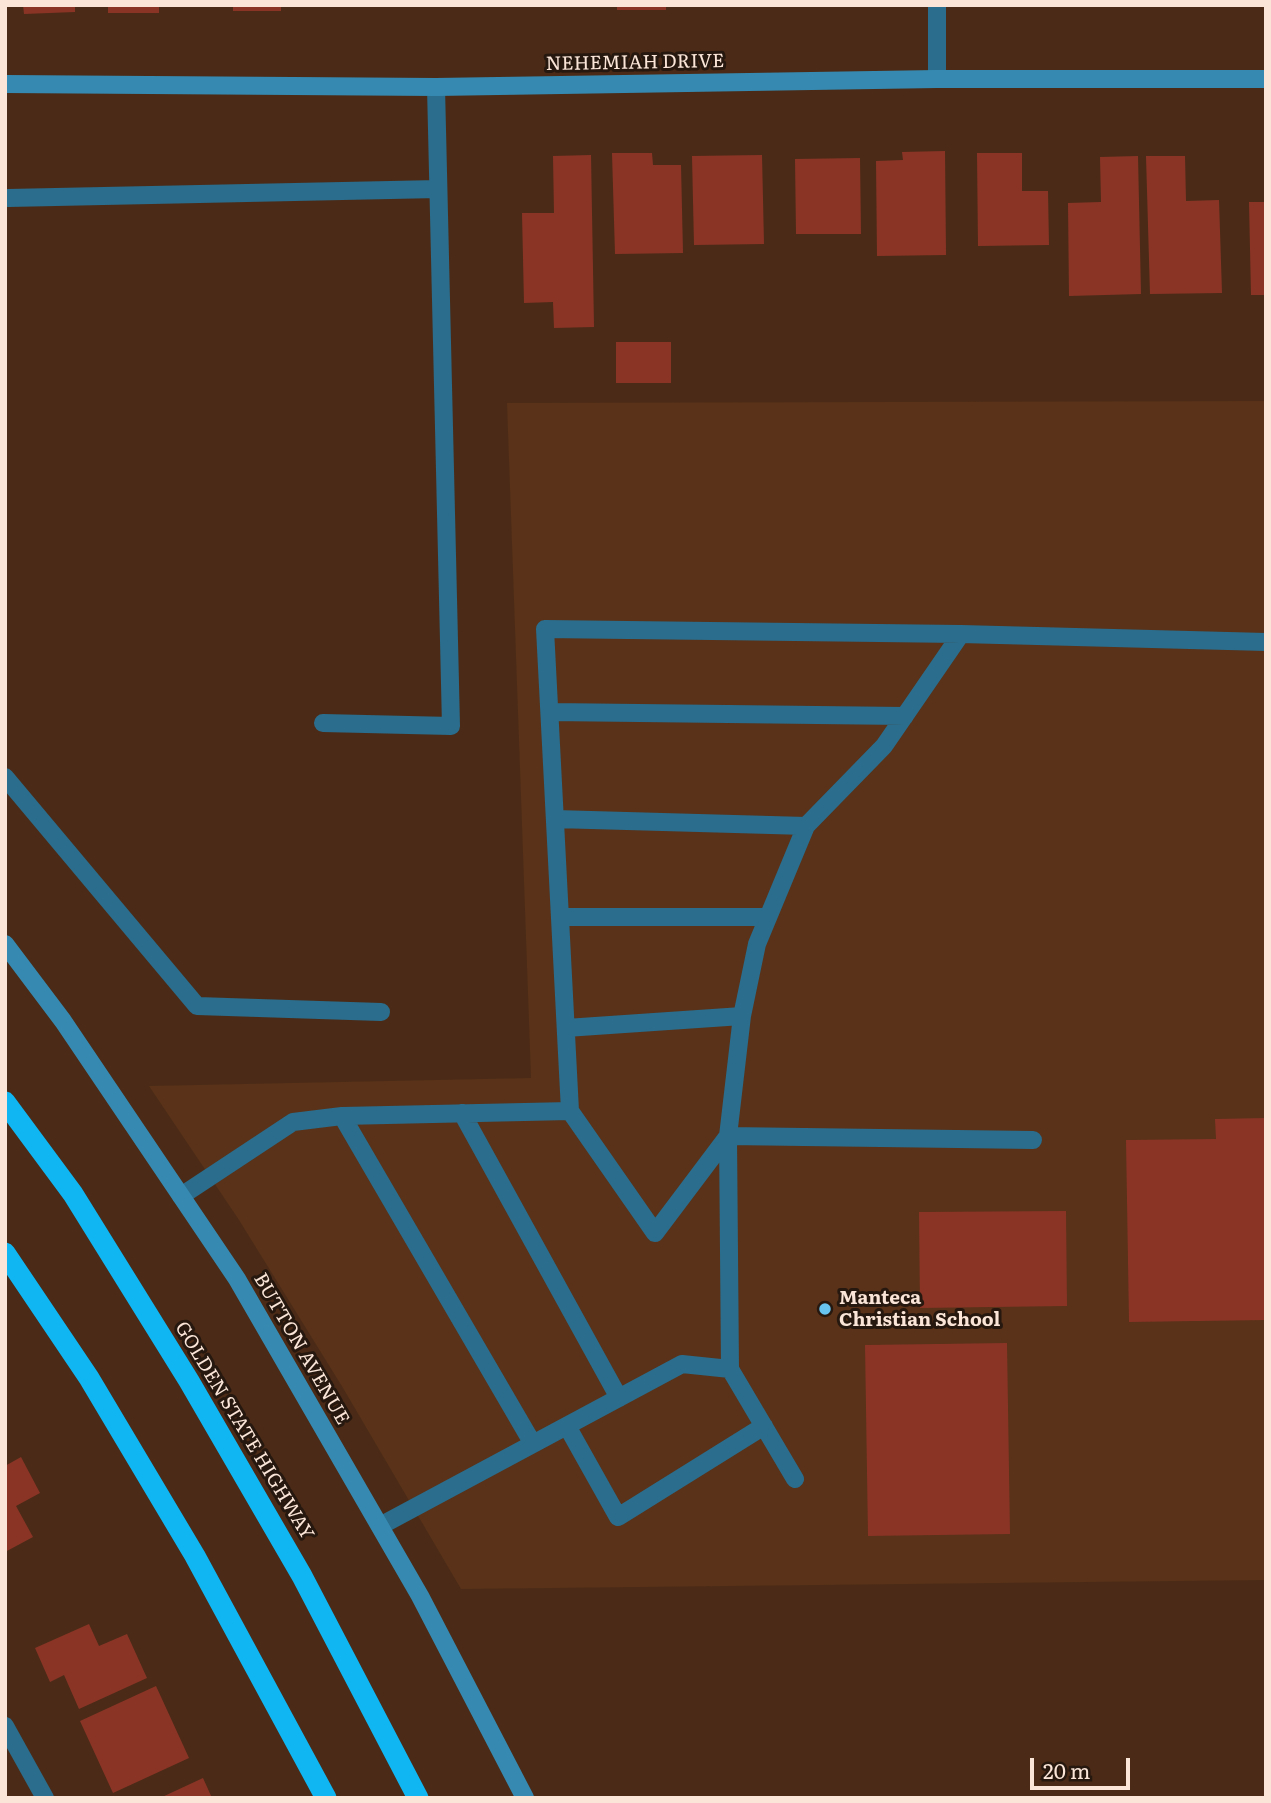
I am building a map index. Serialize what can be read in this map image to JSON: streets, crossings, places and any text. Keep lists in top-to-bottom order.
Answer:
{
  "streets": {
    "highway": ["GOLDEN STATE HIGHWAY"],
    "street": ["NEHEMIAH DRIVE", "BUTTON AVENUE"]
  },
  "places": ["Manteca Christian School"],
  "scale_bar": "20 m"
}
